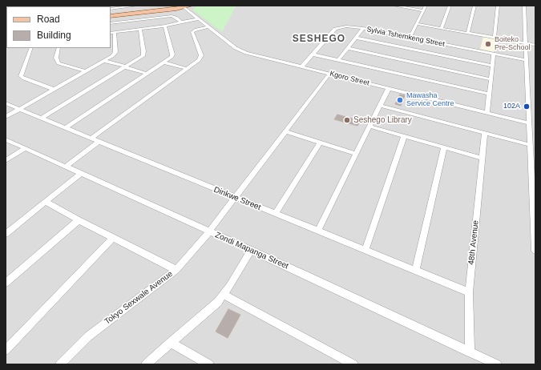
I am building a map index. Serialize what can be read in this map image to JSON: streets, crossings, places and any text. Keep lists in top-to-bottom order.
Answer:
{
  "streets": {
    "street": [
      "Sylvia Tshemkeng Street",
      "Kgoro Street",
      "Dinkwe Street",
      "48th Avenue",
      "Zondi Mapanga Street",
      "Tokyo Sexwale Avenue"
    ]
  },
  "crossings": [
    ["Sylvia Tshemkeng Street", "Kgoro Street"],
    ["Kgoro Street", "Tokyo Sexwale Avenue"],
    ["Dinkwe Street", "48th Avenue"],
    ["Dinkwe Street", "Tokyo Sexwale Avenue"],
    ["48th Avenue", "Zondi Mapanga Street"],
    ["Zondi Mapanga Street", "Tokyo Sexwale Avenue"]
  ],
  "districts": ["SESHEGO"],
  "places": [
    "Boiteko Pre-School",
    "Mawasha Service Centre",
    "102A",
    "Seshego Library"
  ],
  "legend": ["Road", "Building"]
}
